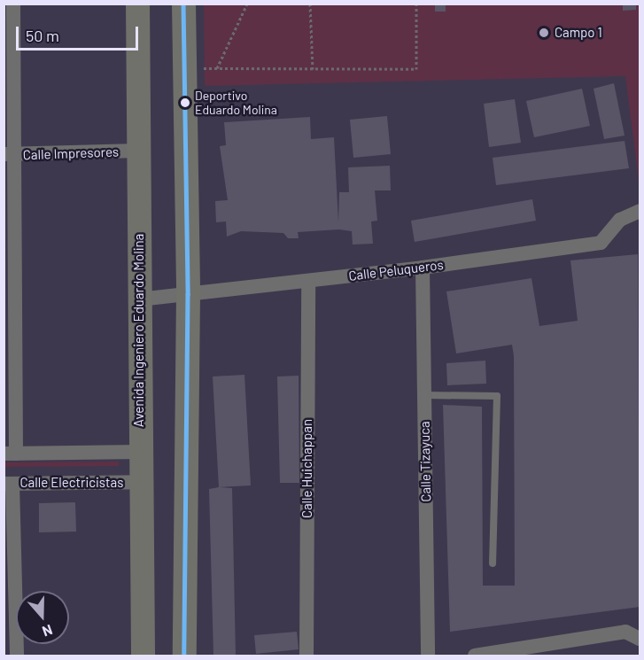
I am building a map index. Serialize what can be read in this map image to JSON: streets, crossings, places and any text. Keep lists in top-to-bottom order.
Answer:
{
  "streets": {
    "main road": ["Avenida Ingeniero Eduardo Molina"],
    "street": [
      "Calle Impresores",
      "Calle Peluqueros",
      "Calle Tizayuca",
      "Calle Huichappan",
      "Calle Electricistas"
    ]
  },
  "crossings": [
    ["Calle Impresores", "Avenida Ingeniero Eduardo Molina"],
    ["Calle Peluqueros", "Avenida Ingeniero Eduardo Molina"],
    ["Calle Peluqueros", "Calle Tizayuca"],
    ["Calle Peluqueros", "Calle Huichappan"],
    ["Avenida Ingeniero Eduardo Molina", "Calle Electricistas"]
  ],
  "places": ["Campo 1", "Deportivo Eduardo Molina"],
  "scale_bar": "50 m",
  "north": "bottom"
}
